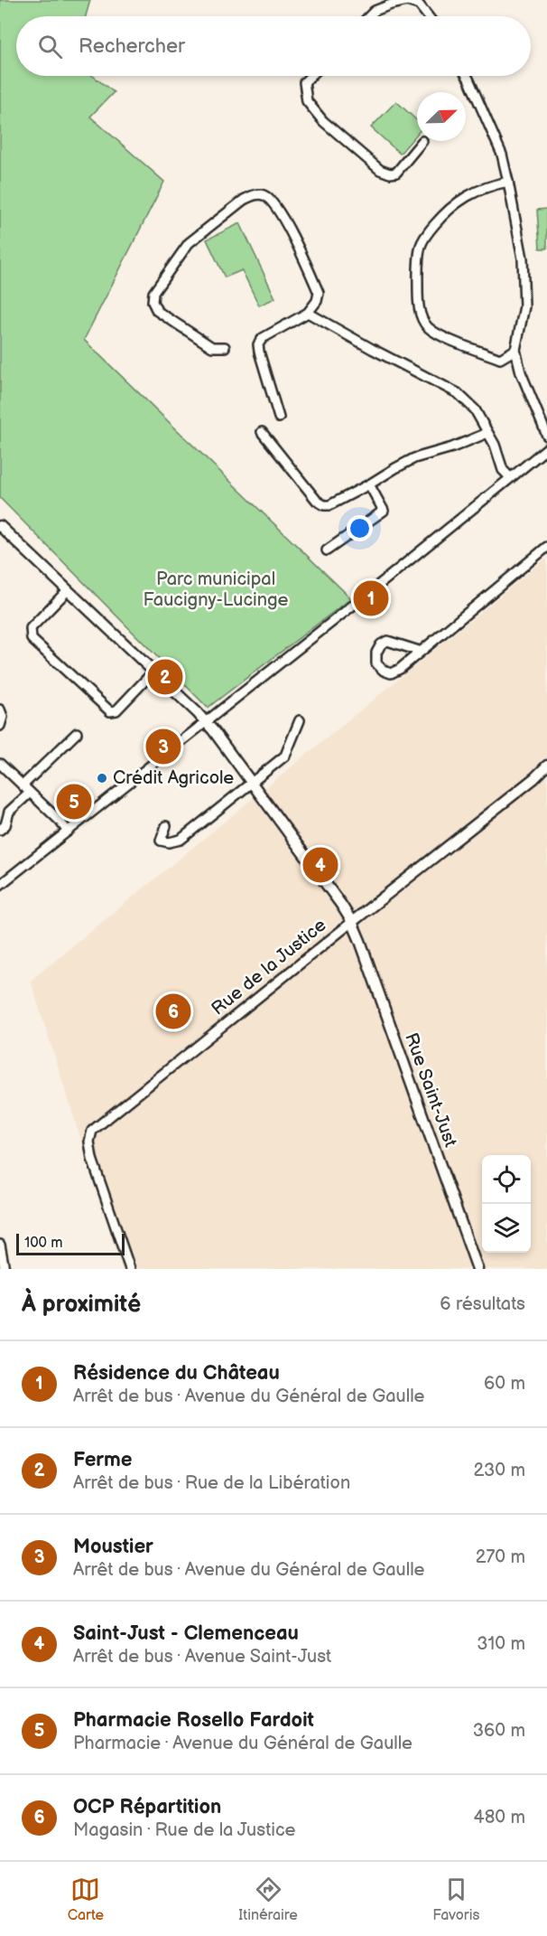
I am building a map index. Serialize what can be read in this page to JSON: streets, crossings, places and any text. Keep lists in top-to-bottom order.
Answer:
{
  "streets": {
    "street": ["Rue de la Justice", "Rue Saint-Just"]
  },
  "crossings": [
    ["Rue de la Justice", "Rue Saint-Just"]
  ],
  "parks": ["Parc municipal Faucigny-Lucinge"],
  "places": ["Crédit Agricole"],
  "scale_bar": "100 m",
  "north": "top right",
  "page": {
    "search": "Rechercher",
    "pins": [
      "1",
      "2",
      "3",
      "5",
      "4",
      "6"
    ],
    "scale": "100 m",
    "heading": ["À proximité", "6 résultats"],
    "list": [
      {
        "mark": "1",
        "name": "Résidence du Château",
        "note": "Arrêt de bus · Avenue du Général de Gaulle",
        "value": "60 m"
      },
      {
        "mark": "2",
        "name": "Ferme",
        "note": "Arrêt de bus · Rue de la Libération",
        "value": "230 m"
      },
      {
        "mark": "3",
        "name": "Moustier",
        "note": "Arrêt de bus · Avenue du Général de Gaulle",
        "value": "270 m"
      },
      {
        "mark": "4",
        "name": "Saint-Just - Clemenceau",
        "note": "Arrêt de bus · Avenue Saint-Just",
        "value": "310 m"
      },
      {
        "mark": "5",
        "name": "Pharmacie Rosello Fardoit",
        "note": "Pharmacie · Avenue du Général de Gaulle",
        "value": "360 m"
      },
      {
        "mark": "6",
        "name": "OCP Répartition",
        "note": "Magasin · Rue de la Justice",
        "value": "480 m"
      }
    ],
    "nav": ["Carte", "Itinéraire", "Favoris"]
  }
}
